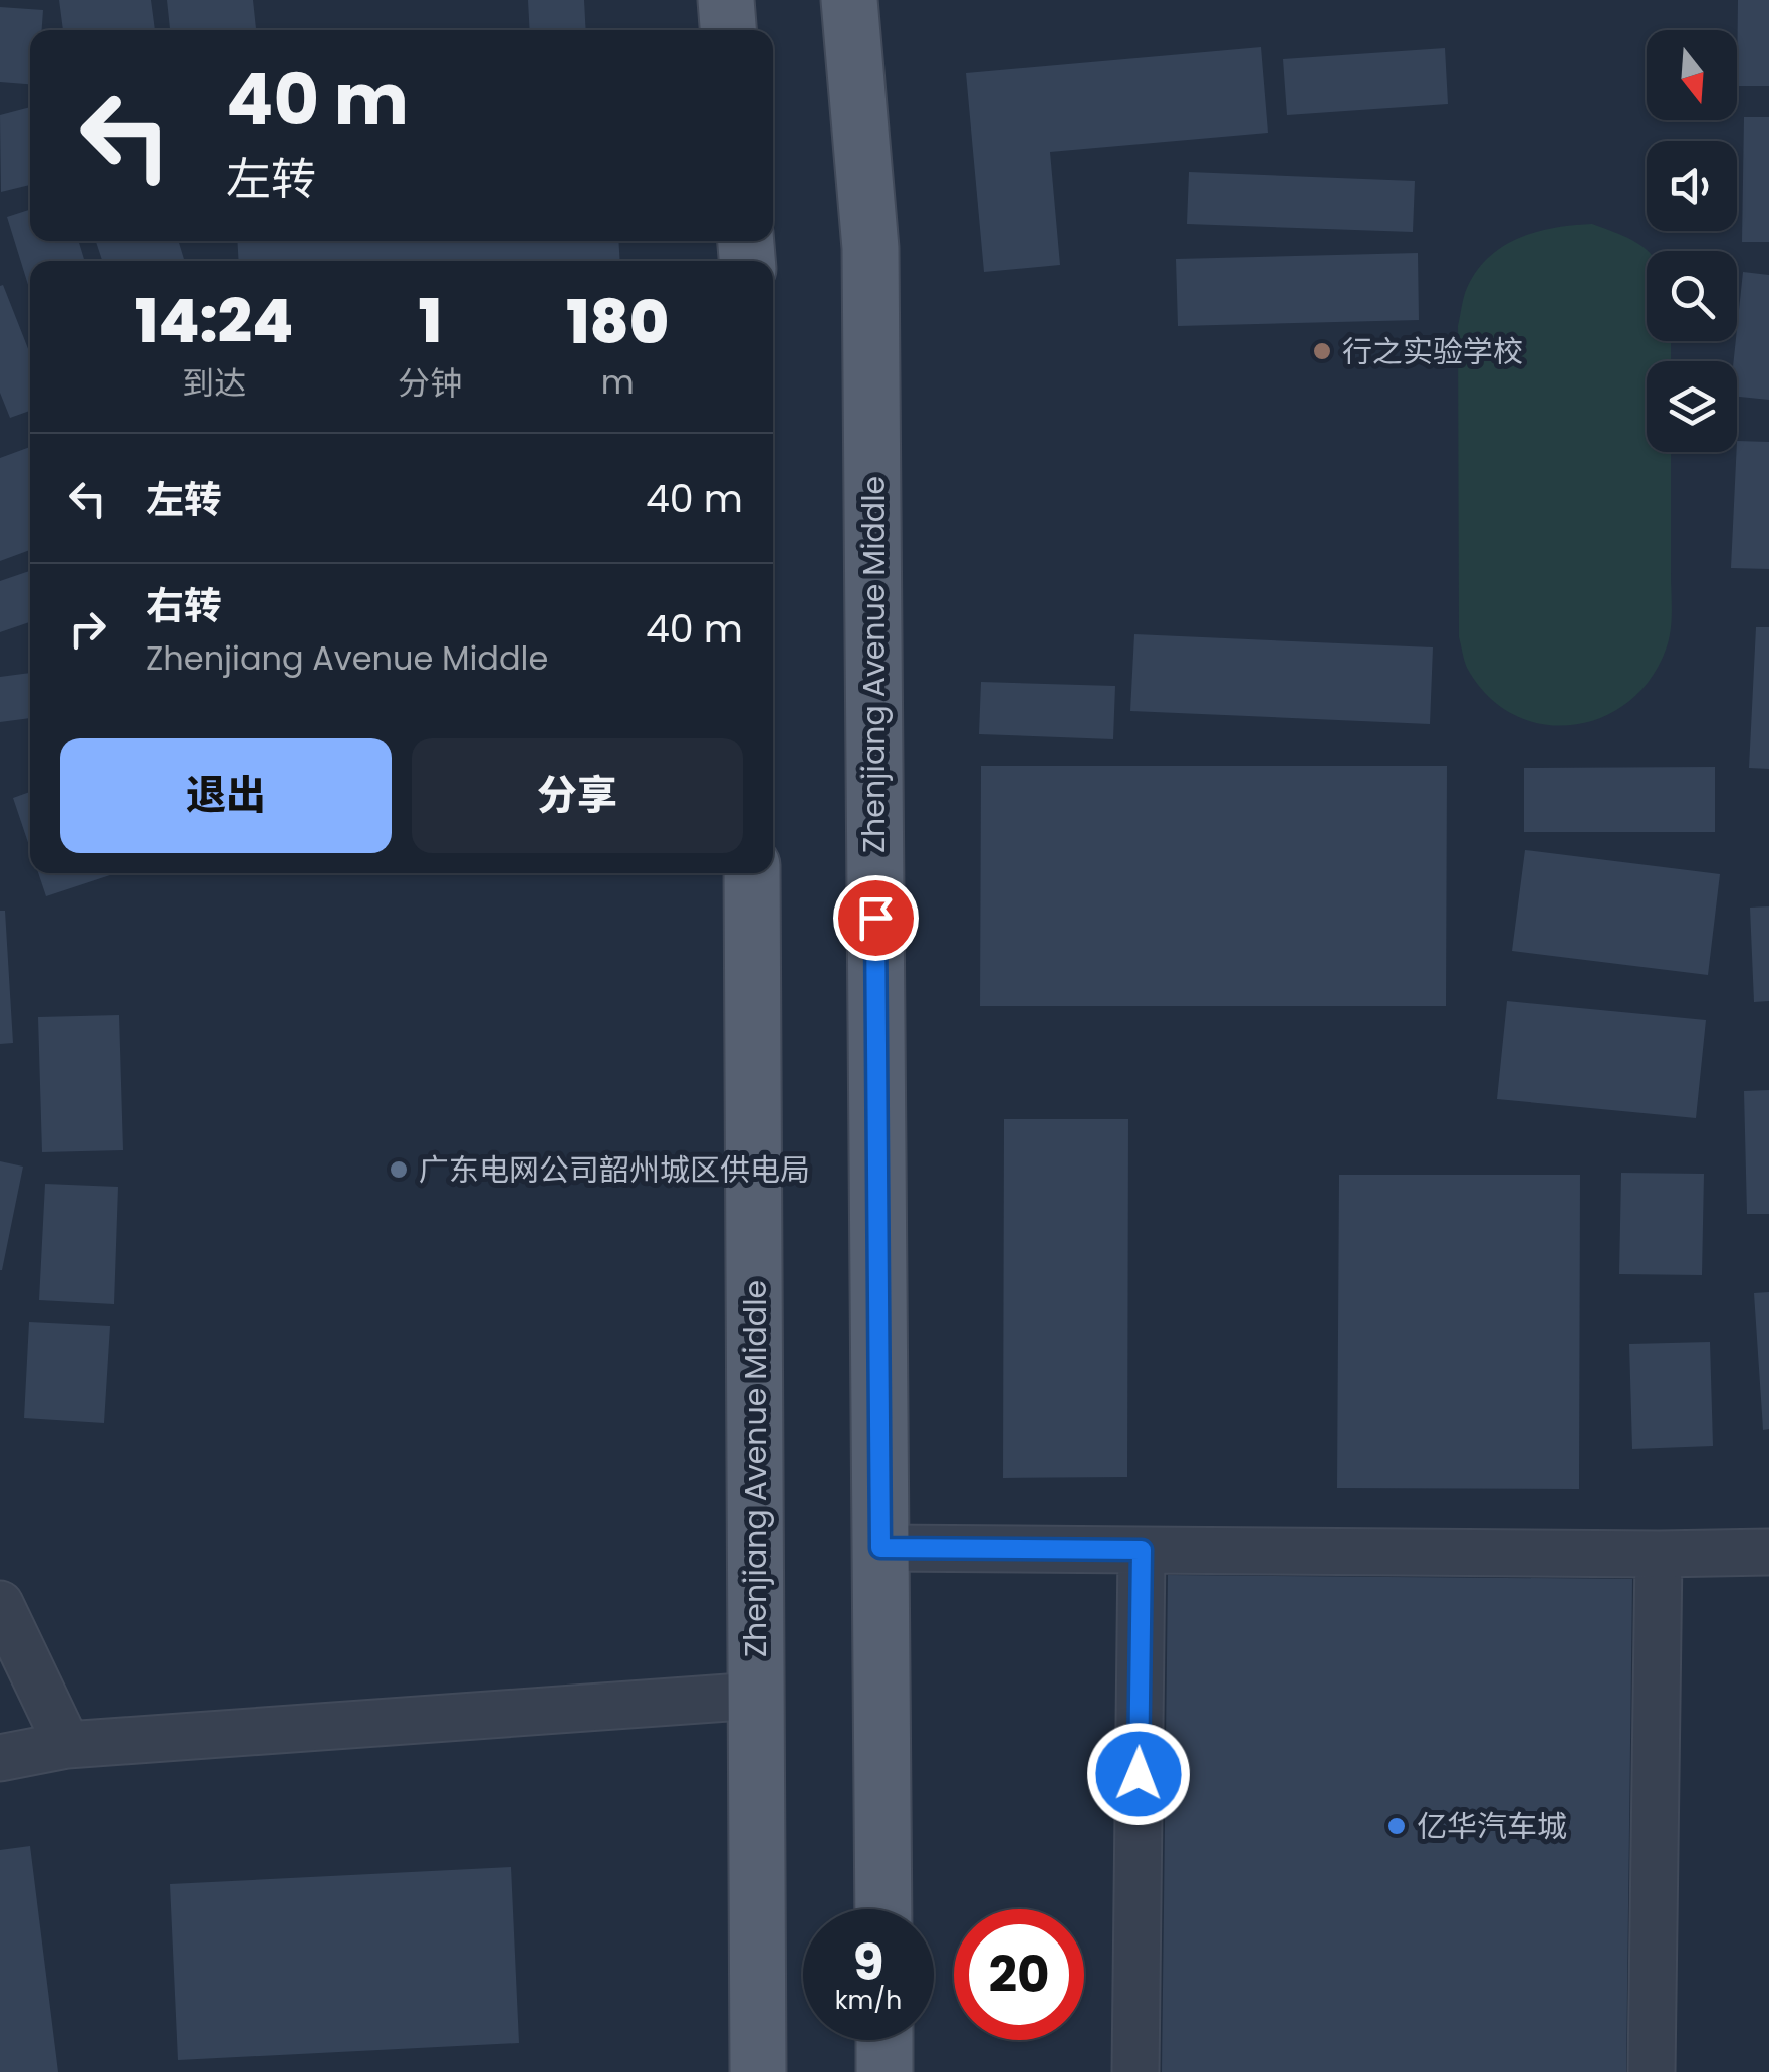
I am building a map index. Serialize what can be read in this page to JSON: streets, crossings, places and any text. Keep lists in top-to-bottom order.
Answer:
{
  "streets": {
    "main road": ["Zhenjiang Avenue Middle"]
  },
  "places": ["行之实验学校", "广东电网公司韶州城区供电局", "亿华汽车城"],
  "north": "bottom",
  "page": {
    "turn": ["40 m", "左转"],
    "eta": [
      "14:24",
      "到达",
      "1",
      "分钟",
      "180",
      "m"
    ],
    "list": [
      {
        "name": "左转",
        "value": "40 m"
      },
      {
        "name": "右转",
        "note": "Zhenjiang Avenue Middle",
        "value": "40 m"
      }
    ],
    "buttons": ["退出", "分享"],
    "speed": "9 km/h",
    "limit": "20"
  }
}
